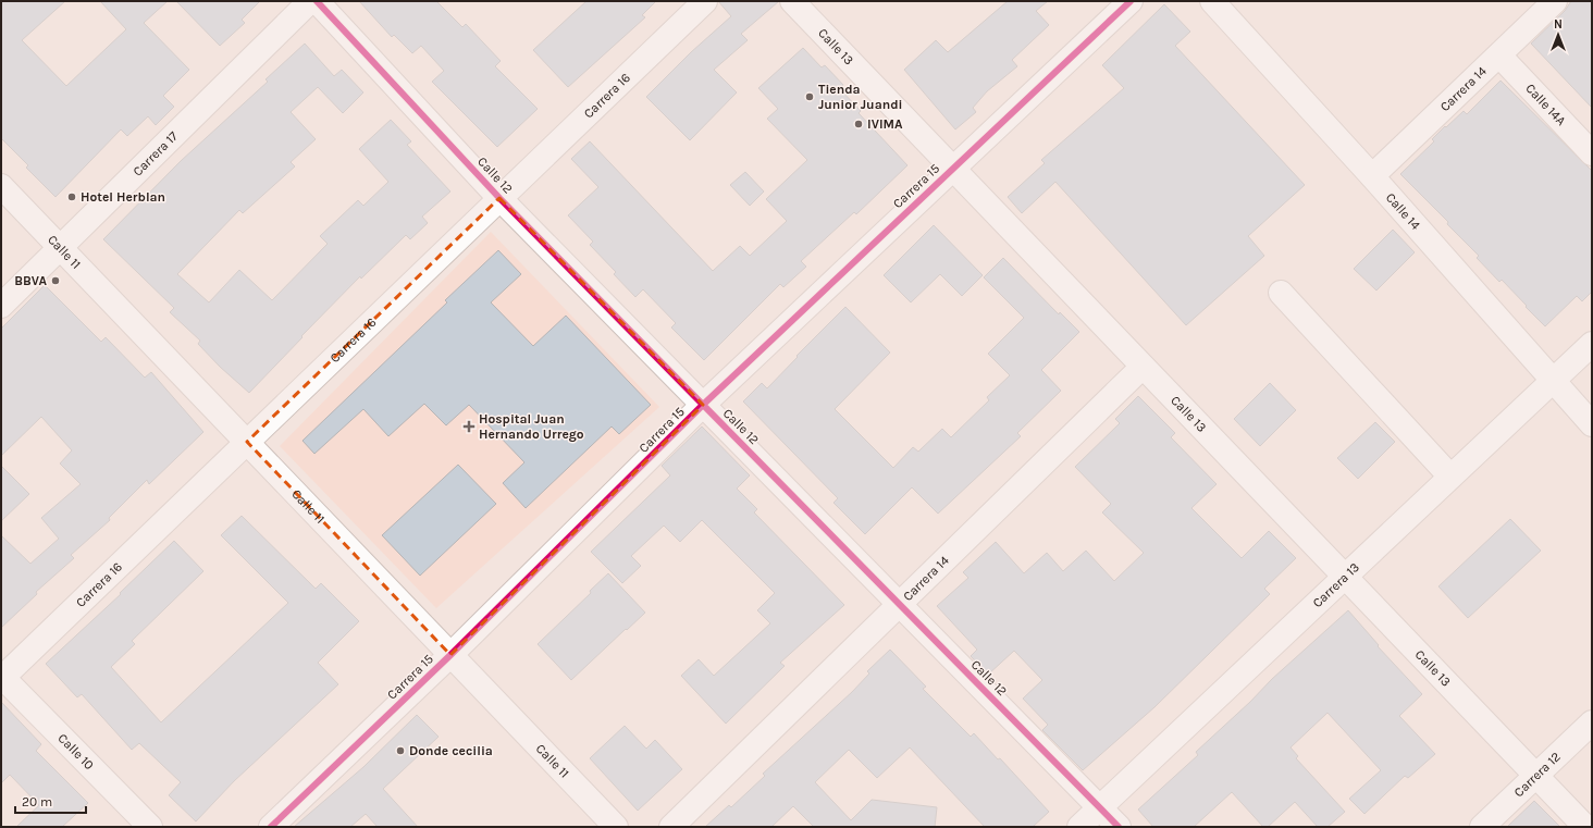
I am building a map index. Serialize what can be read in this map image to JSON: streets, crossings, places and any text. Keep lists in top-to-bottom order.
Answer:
{
  "streets": {
    "street": [
      "Calle 13",
      "Carrera 14",
      "Carrera 16",
      "Calle 14A",
      "Carrera 17",
      "Calle 12",
      "Carrera 15",
      "Calle 14",
      "Calle 11",
      "Carrera 13",
      "Calle 10",
      "Carrera 12"
    ]
  },
  "crossings": [
    ["Calle 13", "Carrera 14"],
    ["Calle 13", "Carrera 15"],
    ["Calle 13", "Carrera 13"],
    ["Calle 13", "Carrera 12"],
    ["Carrera 14", "Calle 14A"],
    ["Carrera 14", "Calle 12"],
    ["Carrera 14", "Calle 14"],
    ["Carrera 16", "Calle 12"],
    ["Carrera 16", "Calle 11"],
    ["Carrera 16", "Calle 10"],
    ["Carrera 17", "Calle 11"],
    ["Calle 12", "Carrera 15"],
    ["Calle 12", "Carrera 13"],
    ["Carrera 15", "Calle 11"],
    ["Calle 14", "Carrera 13"]
  ],
  "places": {
    "other": [
      "Tienda Junior Juandi",
      "IVIMA",
      "Hotel Herblan",
      "BBVA",
      "Donde cecilia"
    ],
    "health": ["Hospital Juan Hernando Urrego"]
  },
  "scale_bar": "20 m",
  "north": "top"
}
